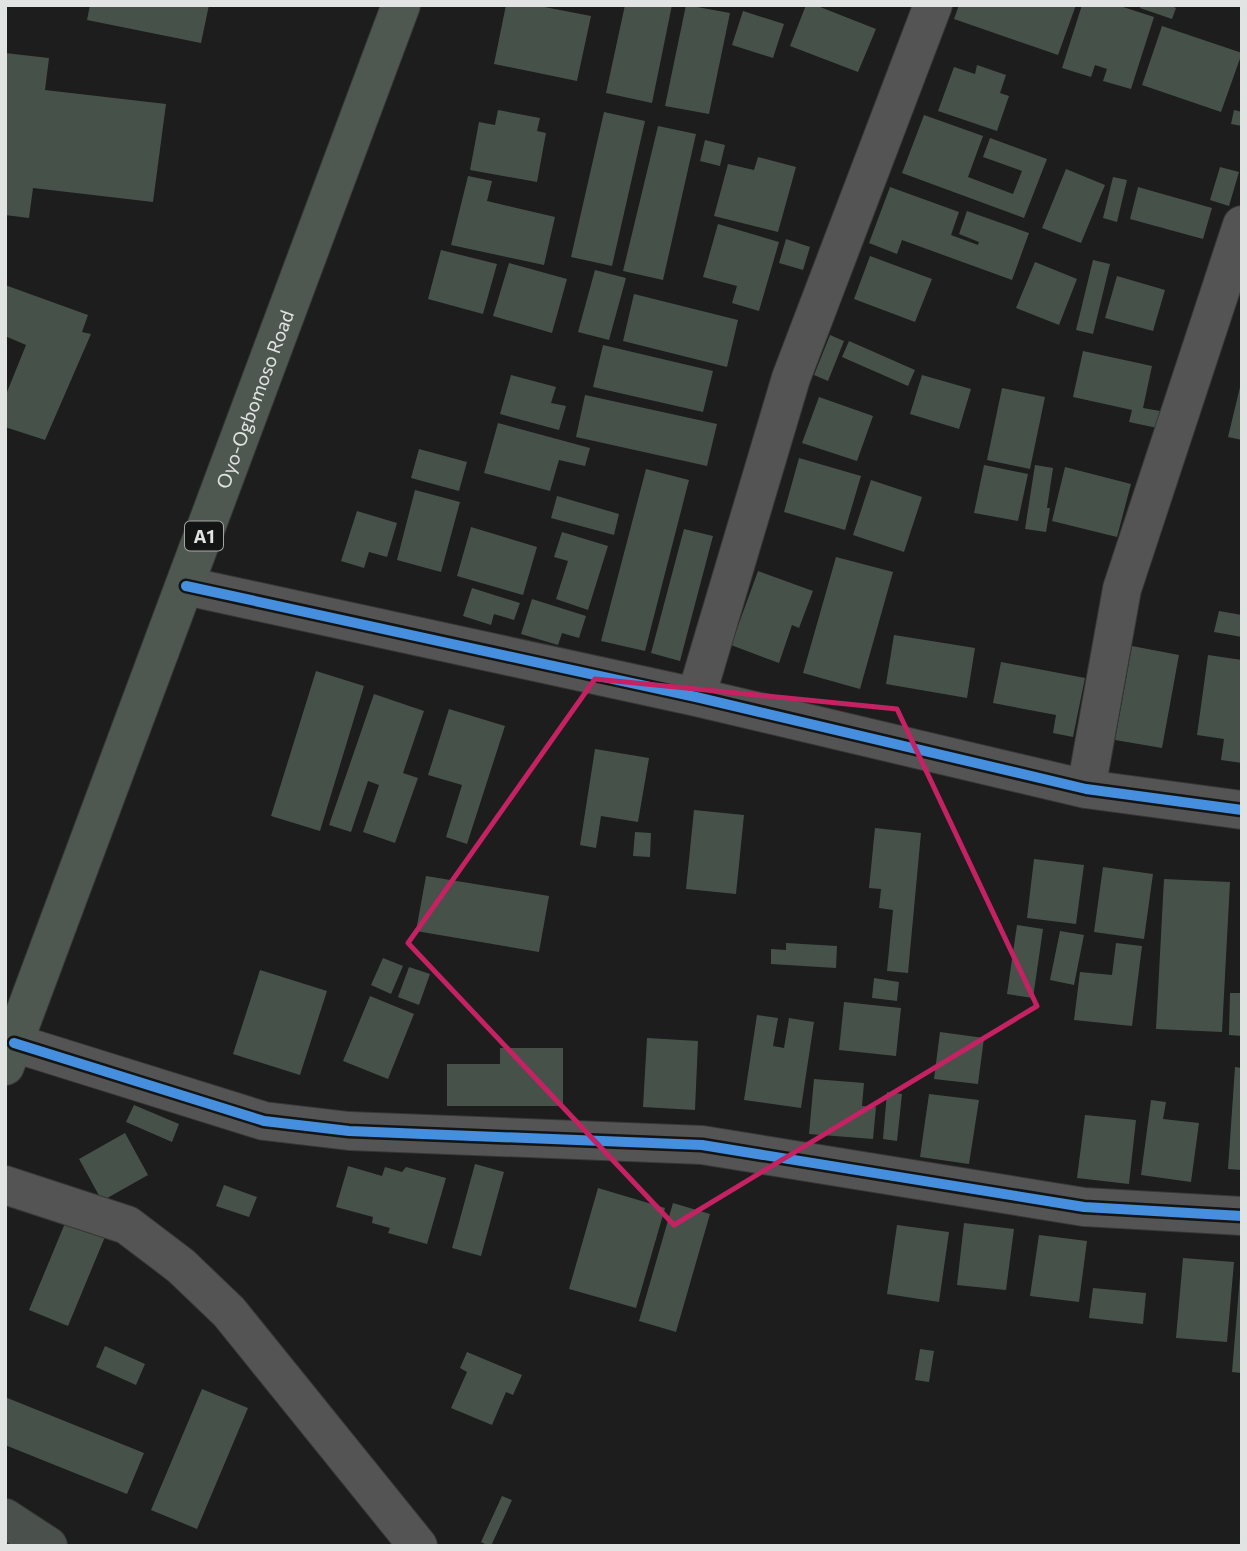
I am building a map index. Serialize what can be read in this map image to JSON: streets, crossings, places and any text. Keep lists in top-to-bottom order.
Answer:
{
  "streets": {
    "highway": ["Oyo-Ogbomoso Road", "A1"]
  }
}
